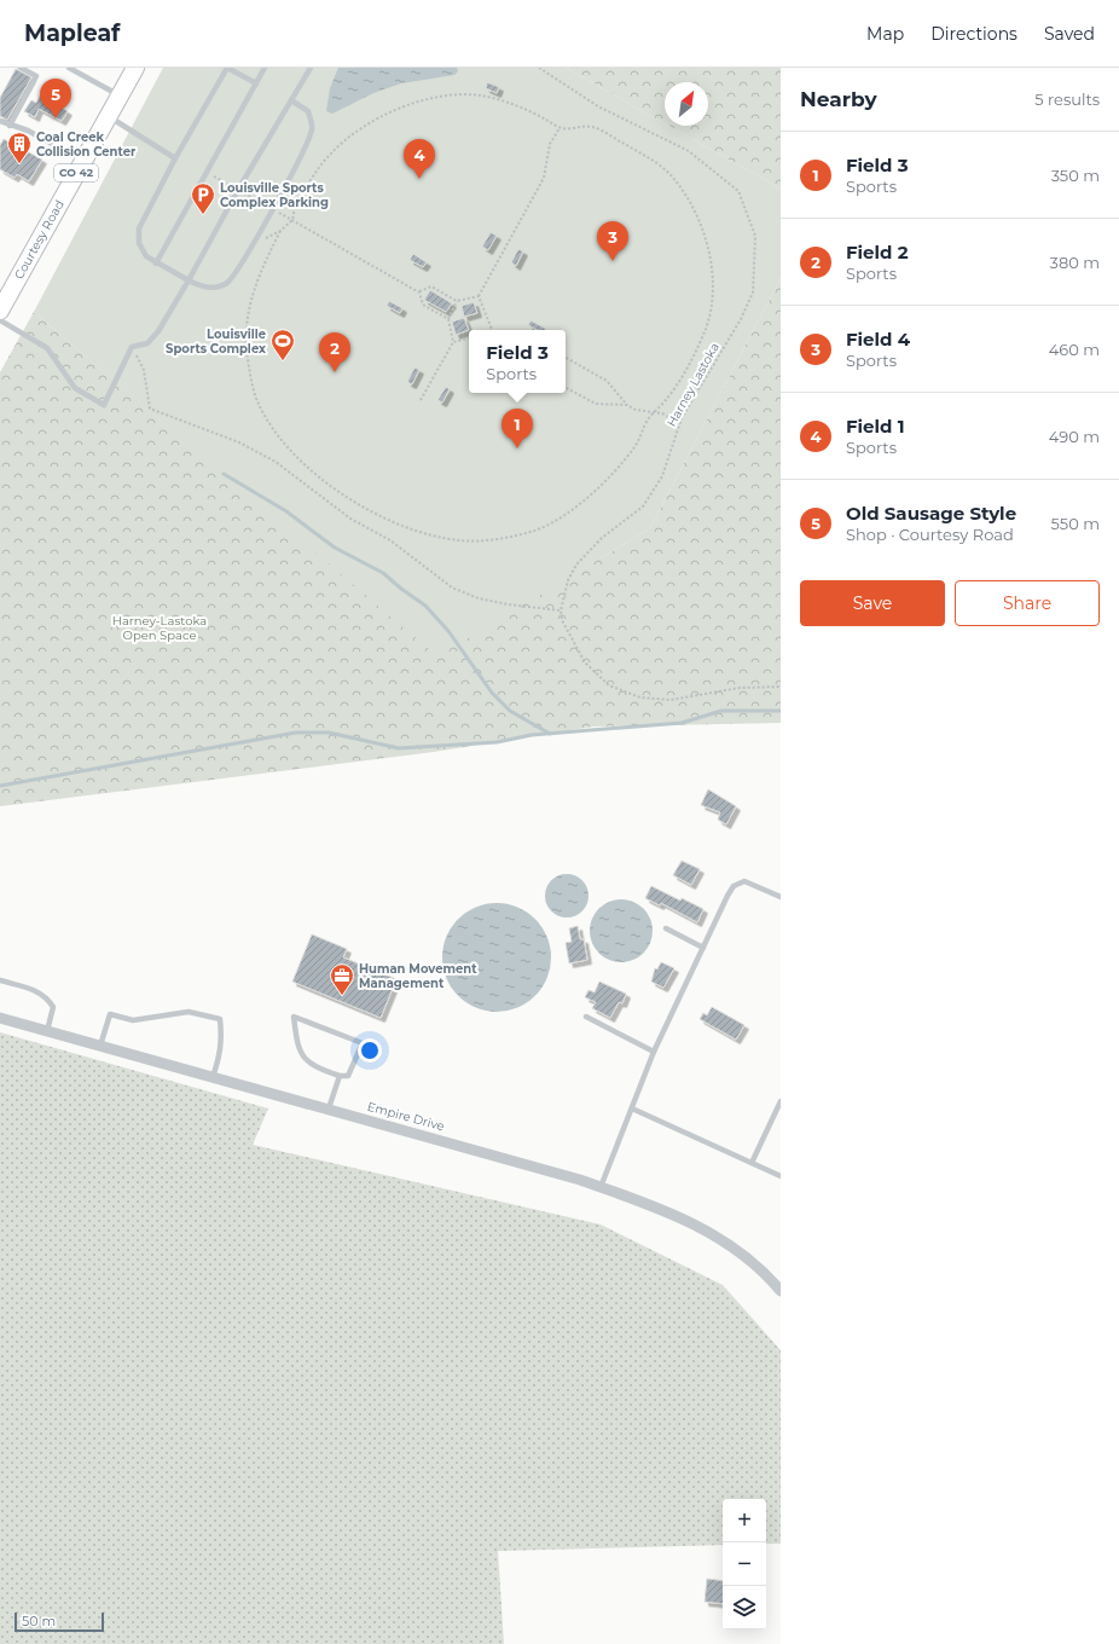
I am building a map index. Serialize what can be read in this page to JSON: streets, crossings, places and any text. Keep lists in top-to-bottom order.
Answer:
{
  "streets": {
    "main road": ["CO 42", "Courtesy Road"],
    "street": ["Empire Drive"],
    "path": ["Harney Lastoka"]
  },
  "parks": ["Harney-Lastoka Open Space"],
  "places": {
    "building": ["Coal Creek Collision Center"],
    "parking": ["Louisville Sports Complex Parking"],
    "sports": ["Louisville Sports Complex"],
    "office": ["Human Movement Management"]
  },
  "scale_bar": "50 m",
  "north": "top right",
  "page": {
    "header": "Mapleaf",
    "nav": ["Map", "Directions", "Saved"],
    "heading": ["Nearby", "5 results"],
    "pins": [
      "5",
      "4",
      "3",
      "2",
      "1"
    ],
    "list": [
      {
        "mark": "1",
        "name": "Field 3",
        "note": "Sports",
        "value": "350 m"
      },
      {
        "mark": "2",
        "name": "Field 2",
        "note": "Sports",
        "value": "380 m"
      },
      {
        "mark": "3",
        "name": "Field 4",
        "note": "Sports",
        "value": "460 m"
      },
      {
        "mark": "4",
        "name": "Field 1",
        "note": "Sports",
        "value": "490 m"
      },
      {
        "mark": "5",
        "name": "Old Sausage Style",
        "note": "Shop · Courtesy Road",
        "value": "550 m"
      }
    ],
    "popup": ["Field 3", "Sports"],
    "buttons": ["Save", "Share"],
    "map_buttons": ["+", "−"],
    "scale": "50 m"
  }
}
